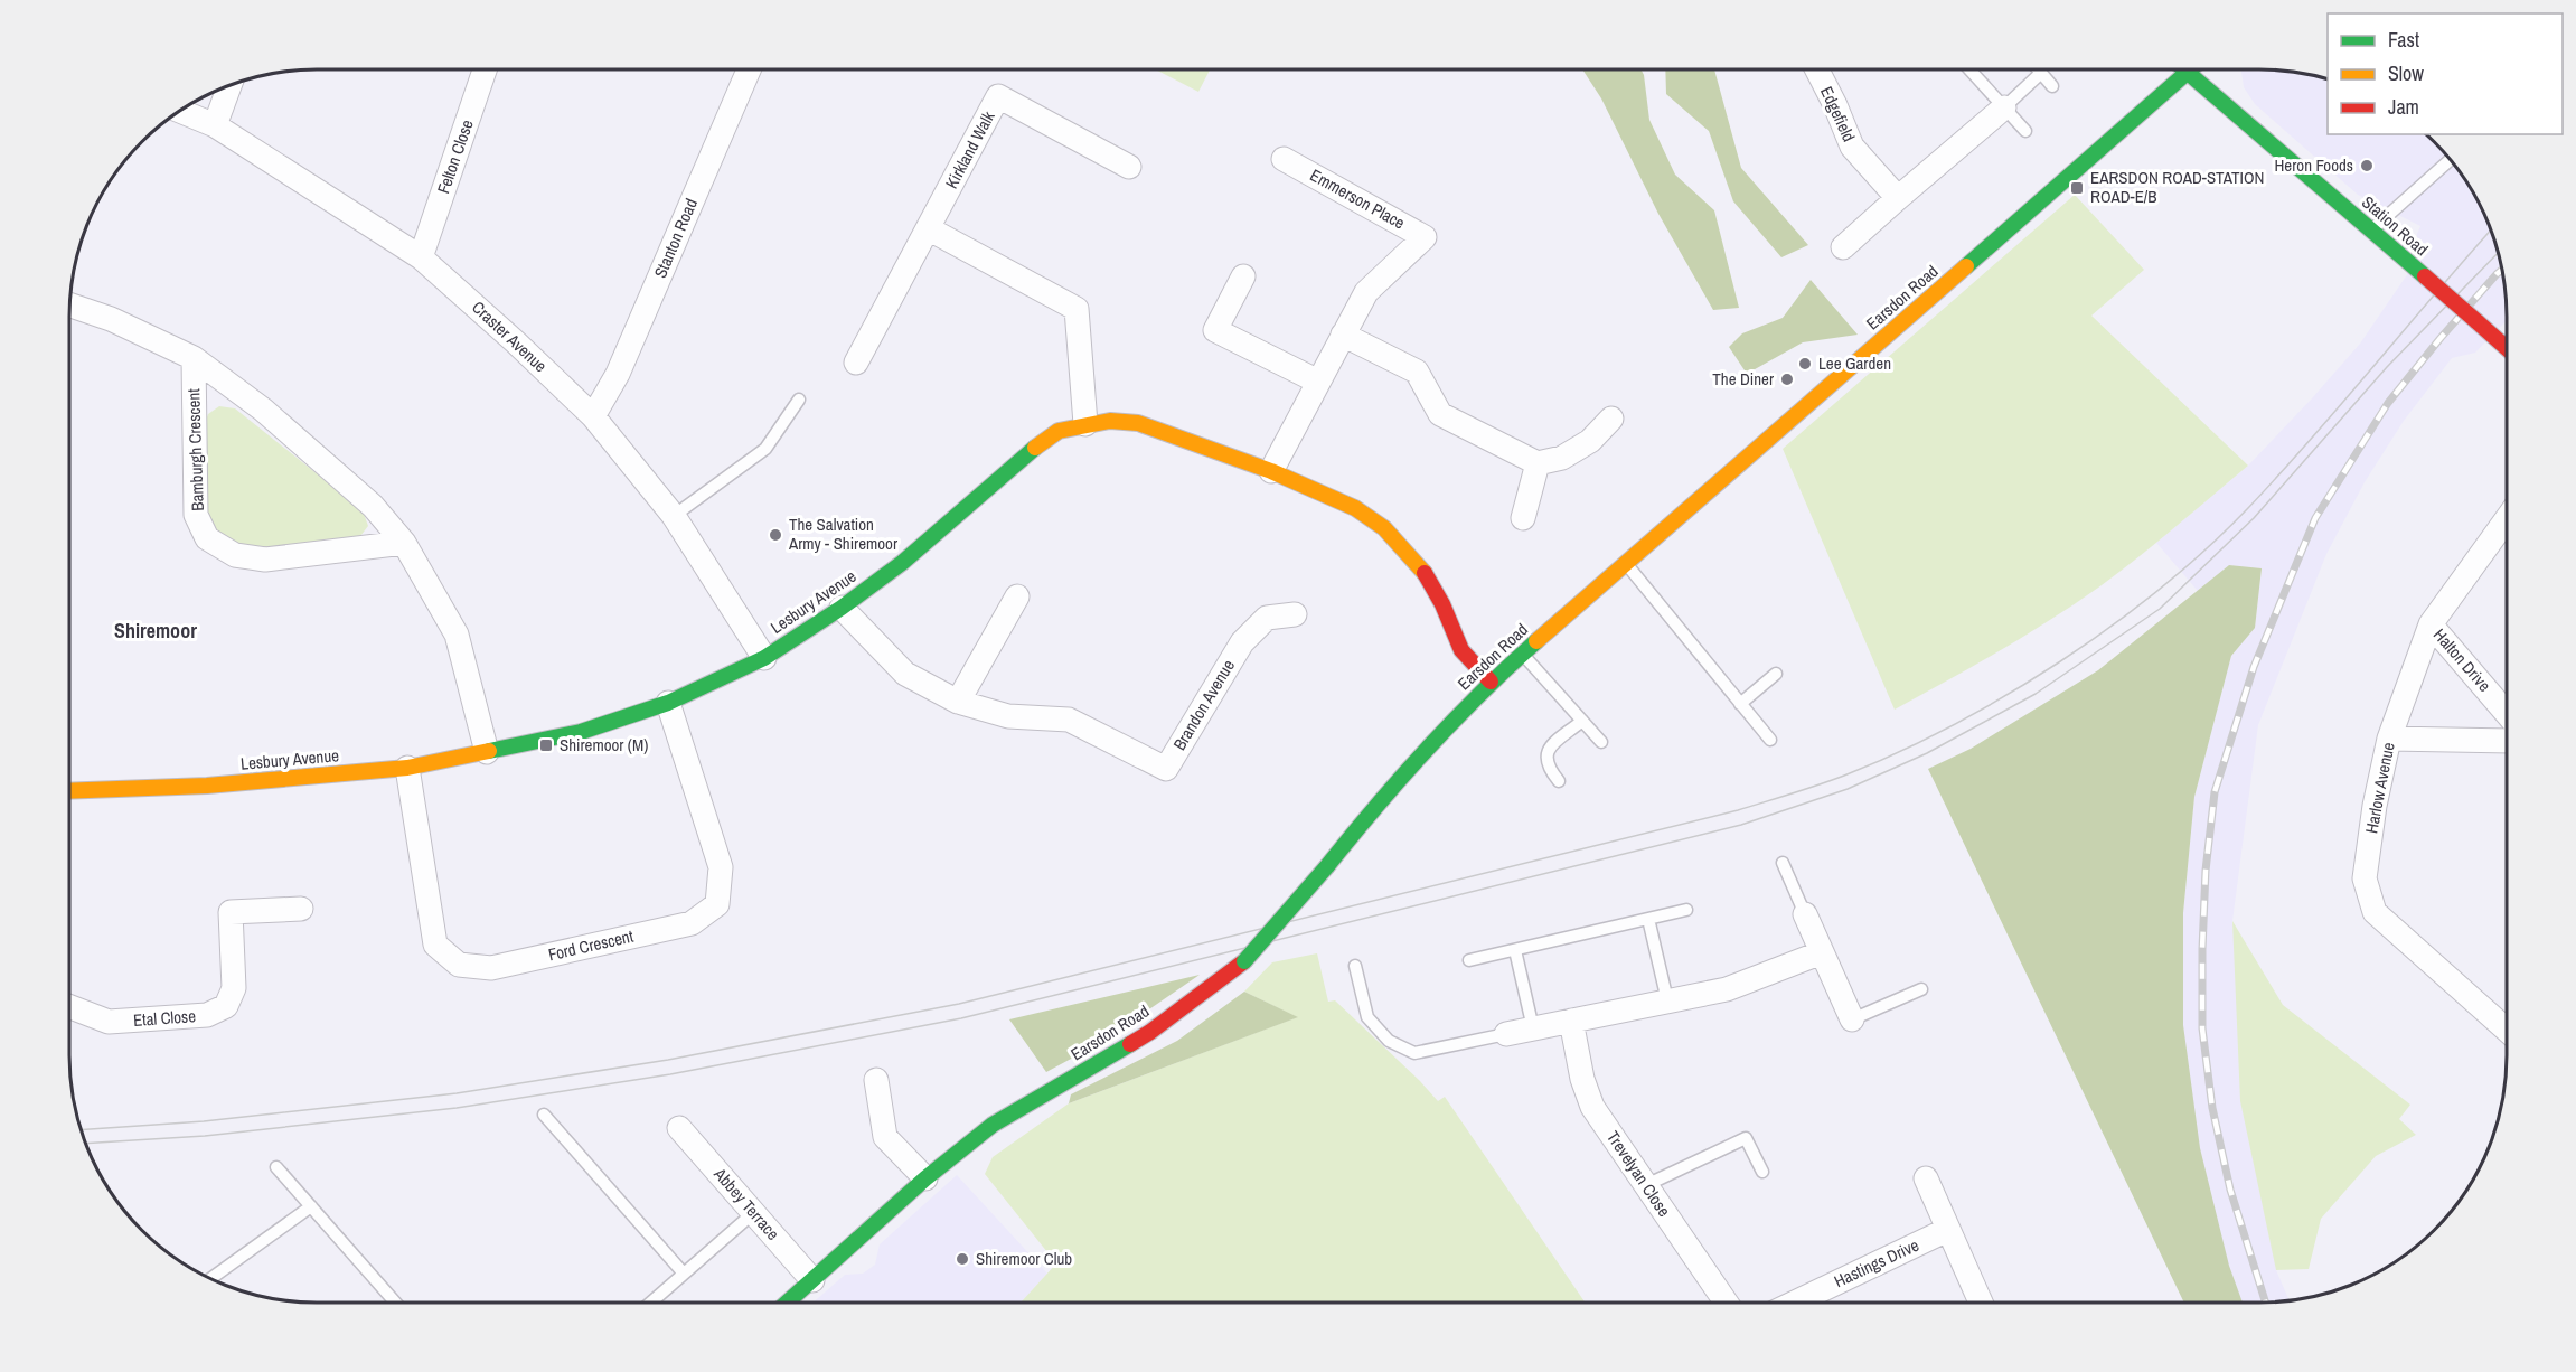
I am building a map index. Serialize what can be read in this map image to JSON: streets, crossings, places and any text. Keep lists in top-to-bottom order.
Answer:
{
  "streets": {
    "street": [
      "Edgefield",
      "Kirkland Walk",
      "Felton Close",
      "Emmerson Place",
      "Station Road",
      "Stanton Road",
      "Earsdon Road",
      "Craster Avenue",
      "Bamburgh Crescent",
      "Lesbury Avenue",
      "Halton Drive",
      "Brandon Avenue",
      "Harlow Avenue",
      "Ford Crescent",
      "Etal Close",
      "Trevelyan Close",
      "Abbey Terrace",
      "Hastings Drive"
    ]
  },
  "crossings": [
    ["Felton Close", "Craster Avenue"],
    ["Emmerson Place", "Lesbury Avenue"],
    ["Station Road", "Earsdon Road"],
    ["Stanton Road", "Craster Avenue"],
    ["Earsdon Road", "Lesbury Avenue"],
    ["Earsdon Road", "Abbey Terrace"],
    ["Craster Avenue", "Lesbury Avenue"],
    ["Bamburgh Crescent", "Lesbury Avenue"],
    ["Lesbury Avenue", "Brandon Avenue"],
    ["Lesbury Avenue", "Ford Crescent"],
    ["Halton Drive", "Harlow Avenue"]
  ],
  "districts": ["Shiremoor"],
  "places": {
    "other": [
      "Heron Foods",
      "Lee Garden",
      "The Diner",
      "The Salvation Army - Shiremoor",
      "Shiremoor Club"
    ],
    "transit": ["EARSDON ROAD-STATION ROAD-E/B", "Shiremoor (M)"]
  },
  "legend": ["Fast", "Slow", "Jam"]
}
